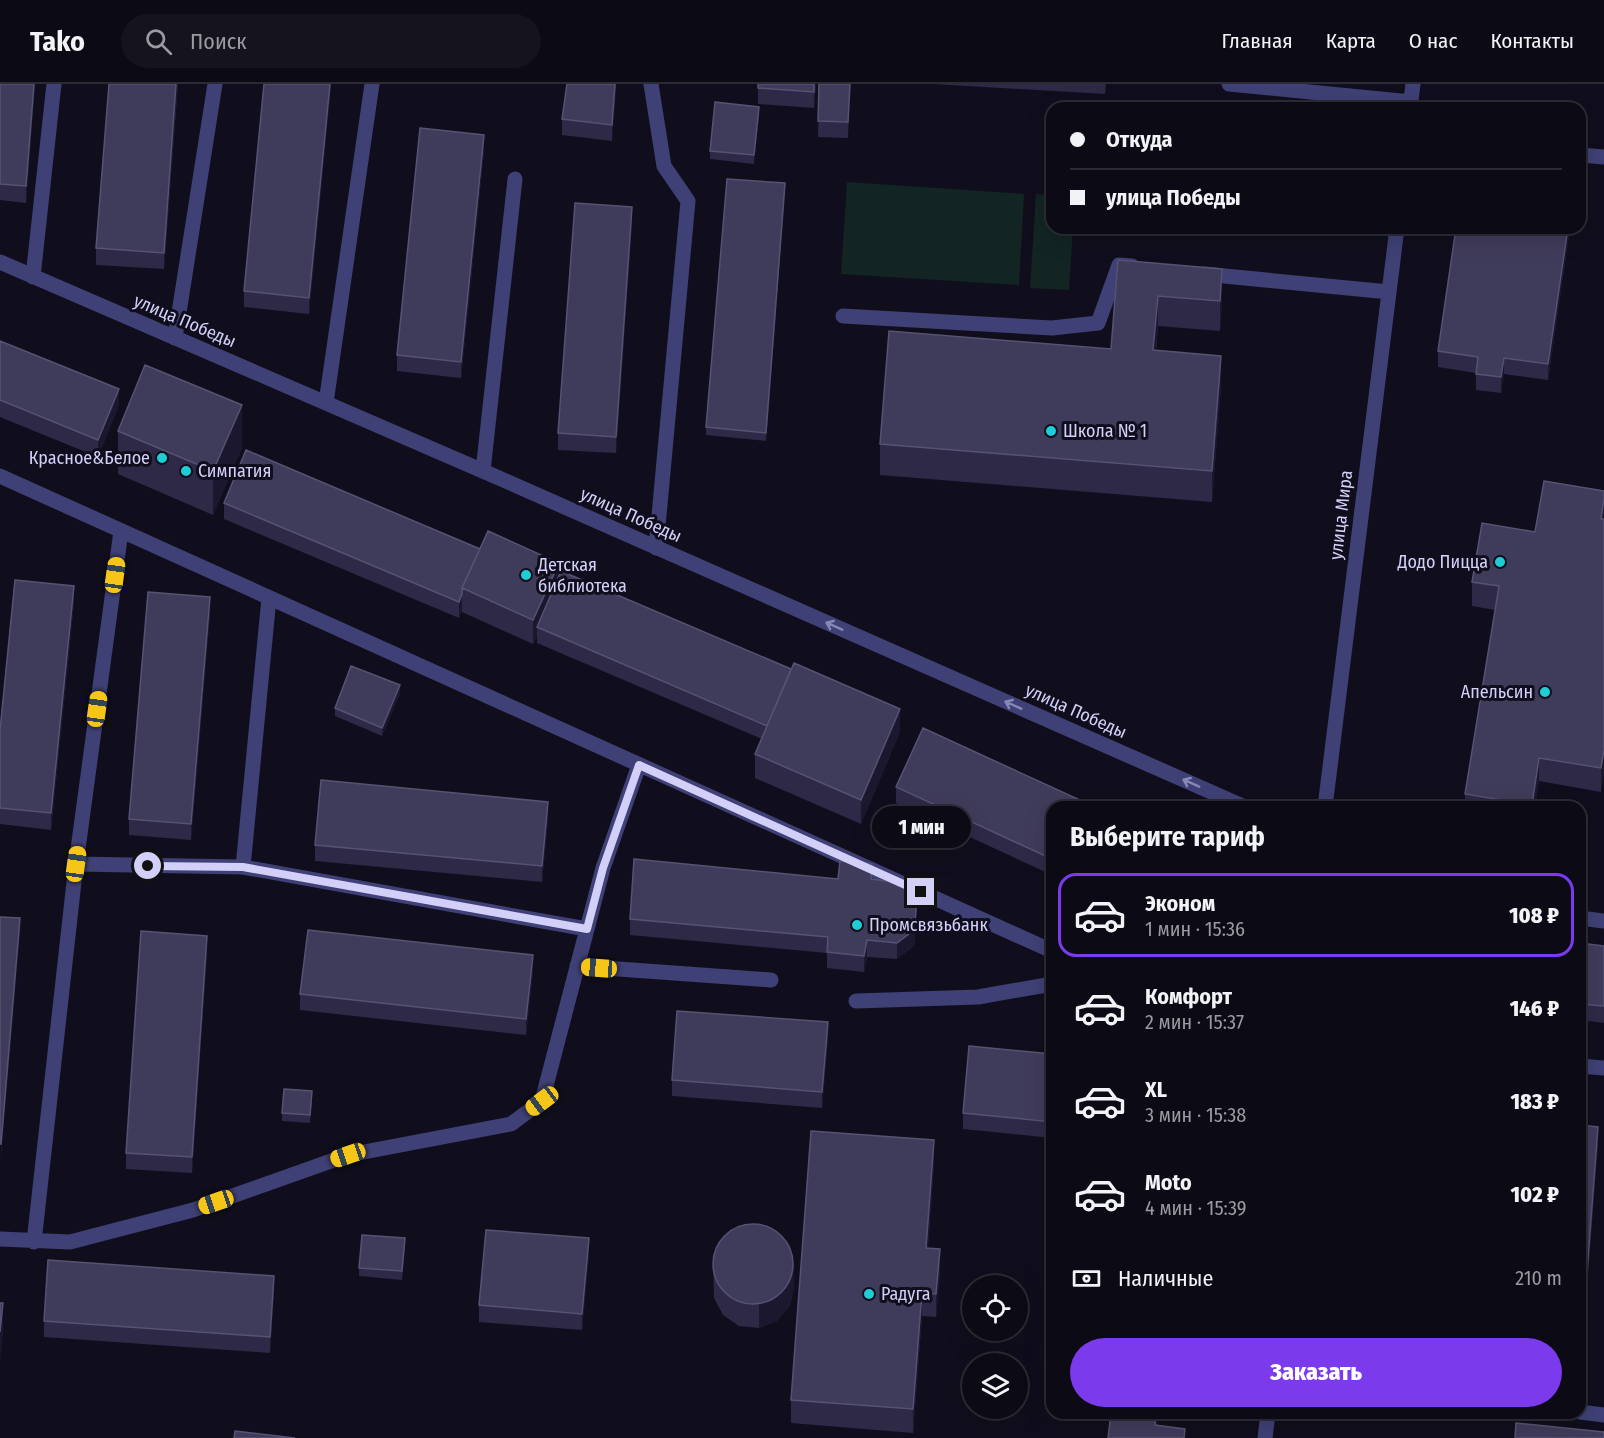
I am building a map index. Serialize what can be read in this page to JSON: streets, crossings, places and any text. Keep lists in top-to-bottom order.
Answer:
{
  "streets": {
    "street": ["улица Победы", "улица Мира"]
  },
  "one_way": ["улица Победы"],
  "places": [
    "Школа № 1",
    "Красное&Белое",
    "Симпатия",
    "Додо Пицца",
    "Детская библиотека",
    "Апельсин",
    "Промсвязьбанк",
    "Радуга"
  ],
  "page": {
    "header": "Tako",
    "search": "Поиск",
    "nav": [
      "Главная",
      "Карта",
      "О нас",
      "Контакты"
    ],
    "banner": ["Откуда", "улица Победы"],
    "heading": "Выберите тариф",
    "bubble": "1 мин",
    "list": [
      {
        "name": "Эконом",
        "note": "1 мин · 15:36",
        "value": "108 ₽"
      },
      {
        "name": "Комфорт",
        "note": "2 мин · 15:37",
        "value": "146 ₽"
      },
      {
        "name": "XL",
        "note": "3 мин · 15:38",
        "value": "183 ₽"
      },
      {
        "name": "Moto",
        "note": "4 мин · 15:39",
        "value": "102 ₽"
      }
    ],
    "pay": ["Наличные", "210 m"],
    "buttons": "Заказать"
  }
}
